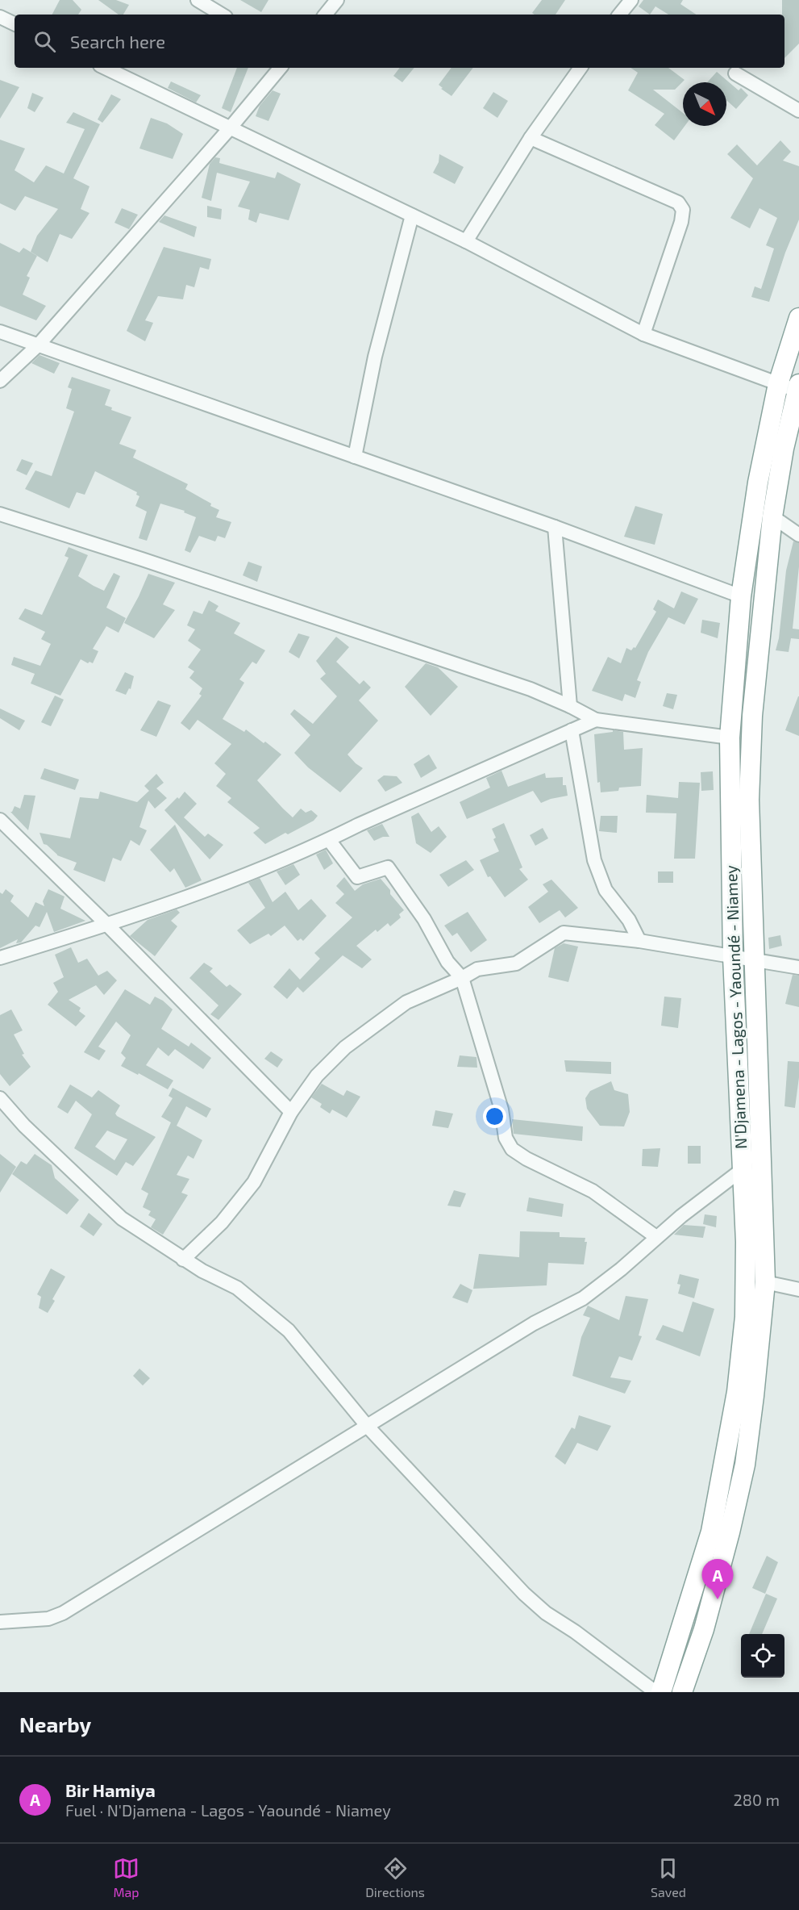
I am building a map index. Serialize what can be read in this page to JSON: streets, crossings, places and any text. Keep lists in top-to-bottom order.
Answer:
{
  "streets": {
    "highway": ["N'Djamena - Lagos - Yaoundé - Niamey"]
  },
  "north": "bottom right",
  "page": {
    "search": "Search here",
    "pins": "A",
    "heading": "Nearby",
    "list": [
      {
        "mark": "A",
        "name": "Bir Hamiya",
        "note": "Fuel · N'Djamena - Lagos - Yaoundé - Niamey",
        "value": "280 m"
      }
    ],
    "nav": ["Map", "Directions", "Saved"]
  }
}
